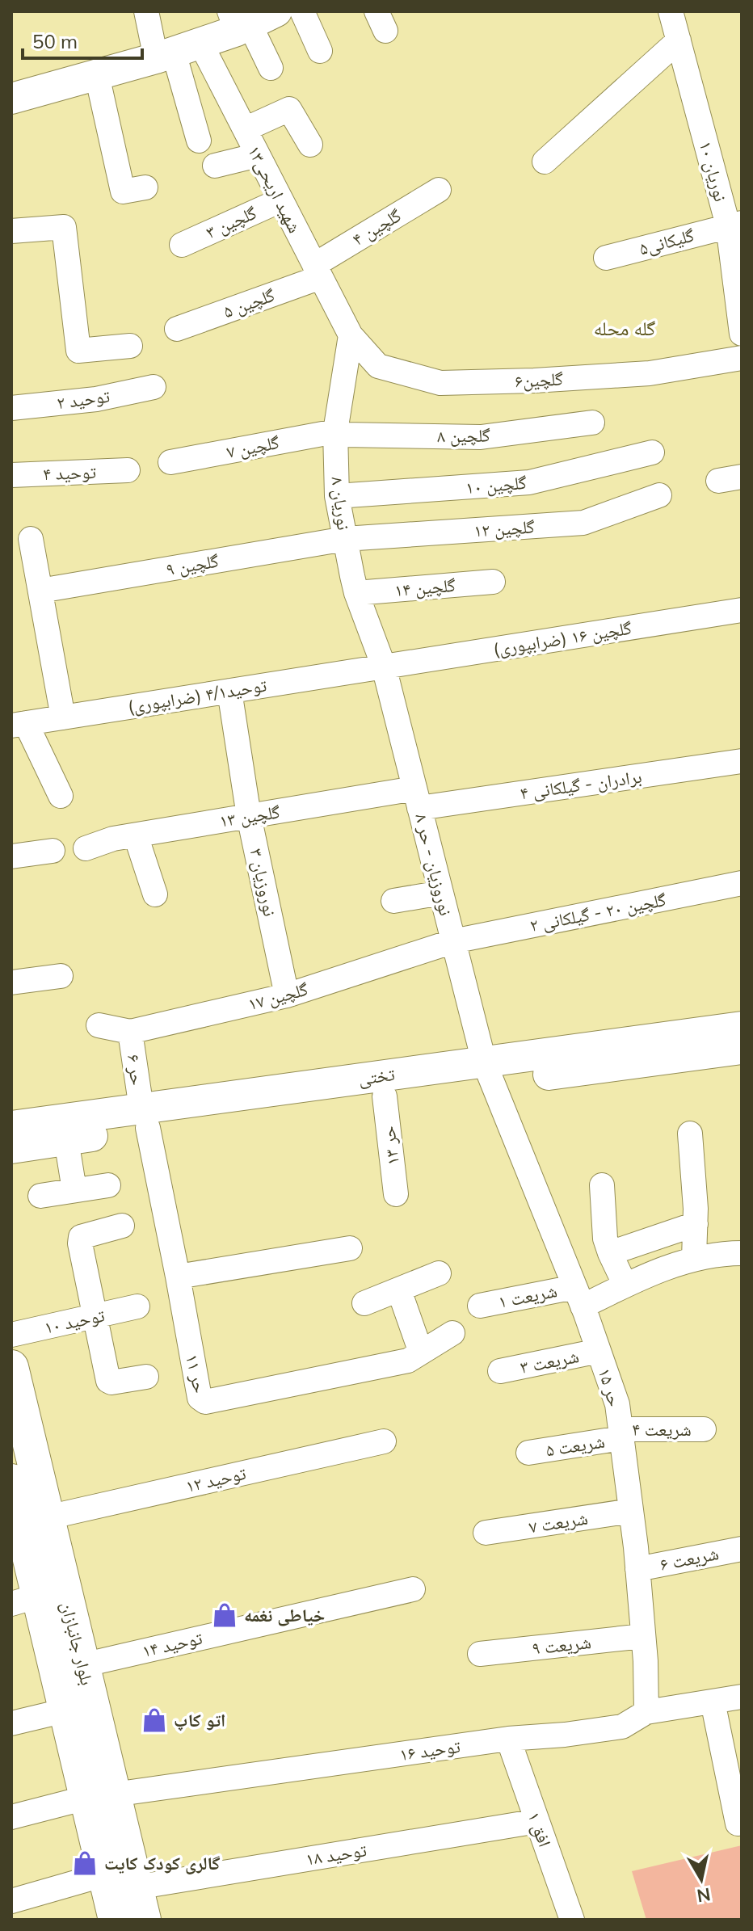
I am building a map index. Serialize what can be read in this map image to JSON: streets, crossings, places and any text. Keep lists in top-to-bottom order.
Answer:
{
  "streets": {
    "highway": ["بلوار جانبازان"],
    "main road": ["تختی"],
    "street": [
      "نوریان ۱۰",
      "شهید اریحی۱۳",
      "گلچین ۳",
      "گلچین ۴",
      "گلیکانی۵",
      "گلچین ۵",
      "گلچین۶",
      "توحید ۲",
      "گلچین ۸",
      "گلچین ۷",
      "توحید ۴",
      "گلچین ۱۰",
      "نوریان ۸",
      "گلچین ۱۲",
      "گلچین ۹",
      "گلچین ۱۴",
      "گلچین ۱۶ (ضرابپوری)",
      "توحید۴/۱ (ضرابپوری)",
      "برادران - گیلکانی ۴",
      "گلچین ۱۳",
      "نوروزیان - حر ۸",
      "نوروزیان ۳",
      "گلچین ۲۰ - گیلکانی ۲",
      "گلچین ۱۷",
      "حر ۶",
      "حر ۱۳",
      "شریعت ۱",
      "توحید ۱۰",
      "شریعت ۳",
      "حر ۱۱",
      "حر ۱۵",
      "شریعت ۴",
      "شریعت ۵",
      "توحید ۱۲",
      "شریعت ۷",
      "شریعت ۶",
      "توحید ۱۴",
      "شریعت ۹",
      "توحید ۱۶",
      "افق ۱",
      "توحید ۱۸"
    ]
  },
  "crossings": [
    ["نوریان ۱۰", "گلیکانی۵"],
    ["شهید اریحی۱۳", "گلچین ۳"],
    ["شهید اریحی۱۳", "گلچین ۴"],
    ["شهید اریحی۱۳", "گلچین ۵"],
    ["شهید اریحی۱۳", "گلچین۶"],
    ["شهید اریحی۱۳", "نوریان ۸"],
    ["گلچین ۴", "گلچین ۵"],
    ["گلچین۶", "نوریان ۸"],
    ["گلچین ۸", "گلچین ۷"],
    ["گلچین ۸", "نوریان ۸"],
    ["گلچین ۷", "نوریان ۸"],
    ["گلچین ۱۰", "نوریان ۸"],
    ["نوریان ۸", "گلچین ۱۲"],
    ["نوریان ۸", "گلچین ۹"],
    ["نوریان ۸", "گلچین ۱۴"],
    ["نوریان ۸", "گلچین ۱۶ (ضرابپوری)"],
    ["نوریان ۸", "توحید۴/۱ (ضرابپوری)"],
    ["نوریان ۸", "نوروزیان - حر ۸"],
    ["گلچین ۱۲", "گلچین ۹"],
    ["گلچین ۱۶ (ضرابپوری)", "توحید۴/۱ (ضرابپوری)"],
    ["گلچین ۱۶ (ضرابپوری)", "نوروزیان - حر ۸"],
    ["توحید۴/۱ (ضرابپوری)", "نوروزیان - حر ۸"],
    ["توحید۴/۱ (ضرابپوری)", "نوروزیان ۳"],
    ["برادران - گیلکانی ۴", "گلچین ۱۳"],
    ["برادران - گیلکانی ۴", "نوروزیان - حر ۸"],
    ["گلچین ۱۳", "نوروزیان - حر ۸"],
    ["گلچین ۱۳", "نوروزیان ۳"],
    ["نوروزیان - حر ۸", "گلچین ۲۰ - گیلکانی ۲"],
    ["نوروزیان - حر ۸", "گلچین ۱۷"],
    ["نوروزیان - حر ۸", "تختی"],
    ["نوروزیان - حر ۸", "حر ۱۵"],
    ["نوروزیان ۳", "گلچین ۱۷"],
    ["گلچین ۲۰ - گیلکانی ۲", "گلچین ۱۷"],
    ["گلچین ۱۷", "حر ۶"],
    ["حر ۶", "تختی"],
    ["حر ۶", "حر ۱۱"],
    ["تختی", "حر ۱۳"],
    ["تختی", "حر ۱۱"],
    ["تختی", "حر ۱۵"],
    ["شریعت ۱", "حر ۱۵"],
    ["شریعت ۳", "حر ۱۵"],
    ["حر ۱۵", "شریعت ۴"],
    ["حر ۱۵", "شریعت ۵"],
    ["حر ۱۵", "شریعت ۷"],
    ["حر ۱۵", "شریعت ۶"],
    ["حر ۱۵", "شریعت ۹"],
    ["حر ۱۵", "توحید ۱۶"],
    ["شریعت ۴", "شریعت ۵"],
    ["توحید ۱۲", "بلوار جانبازان"],
    ["بلوار جانبازان", "توحید ۱۴"],
    ["بلوار جانبازان", "توحید ۱۶"],
    ["بلوار جانبازان", "توحید ۱۸"],
    ["توحید ۱۶", "افق ۱"],
    ["افق ۱", "توحید ۱۸"]
  ],
  "districts": ["گله محله"],
  "places": {
    "shop": ["خیاطی نغمه", "اتو کاپ", "گالری کودک کایت"]
  },
  "scale_bar": "50 m",
  "north": "bottom"
}
